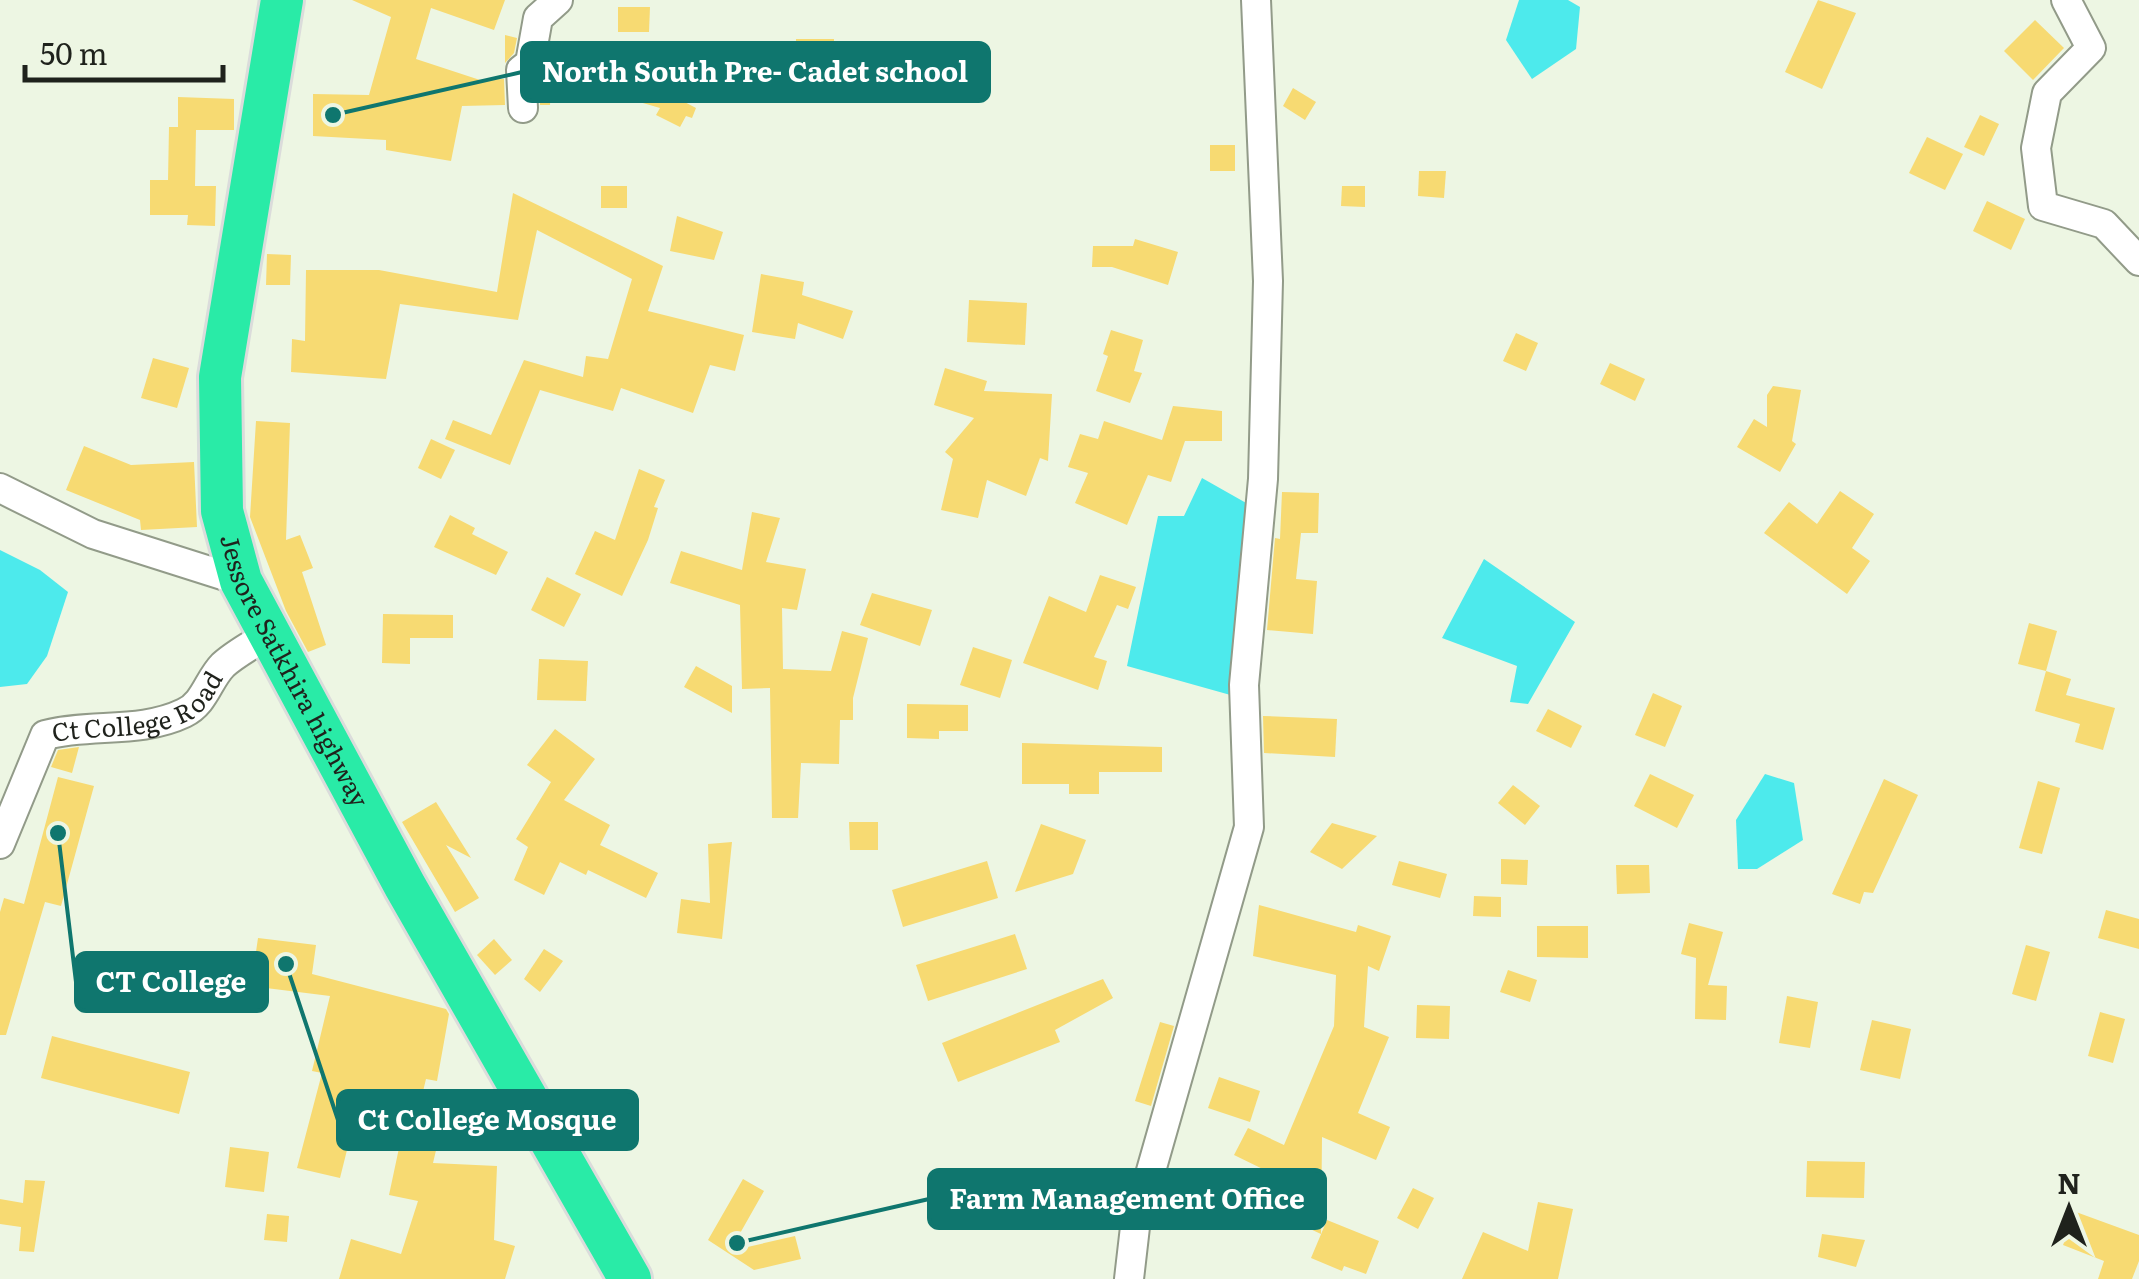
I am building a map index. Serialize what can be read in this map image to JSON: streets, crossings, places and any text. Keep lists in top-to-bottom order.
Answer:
{
  "streets": {
    "highway": ["Jessore Satkhira highway"],
    "street": ["Ct College Road"]
  },
  "crossings": [
    ["Jessore Satkhira highway", "Ct College Road"]
  ],
  "places": [
    "North South Pre- Cadet school",
    "CT College",
    "Ct College Mosque",
    "Farm Management Office"
  ],
  "scale_bar": "50 m",
  "north": "top"
}
